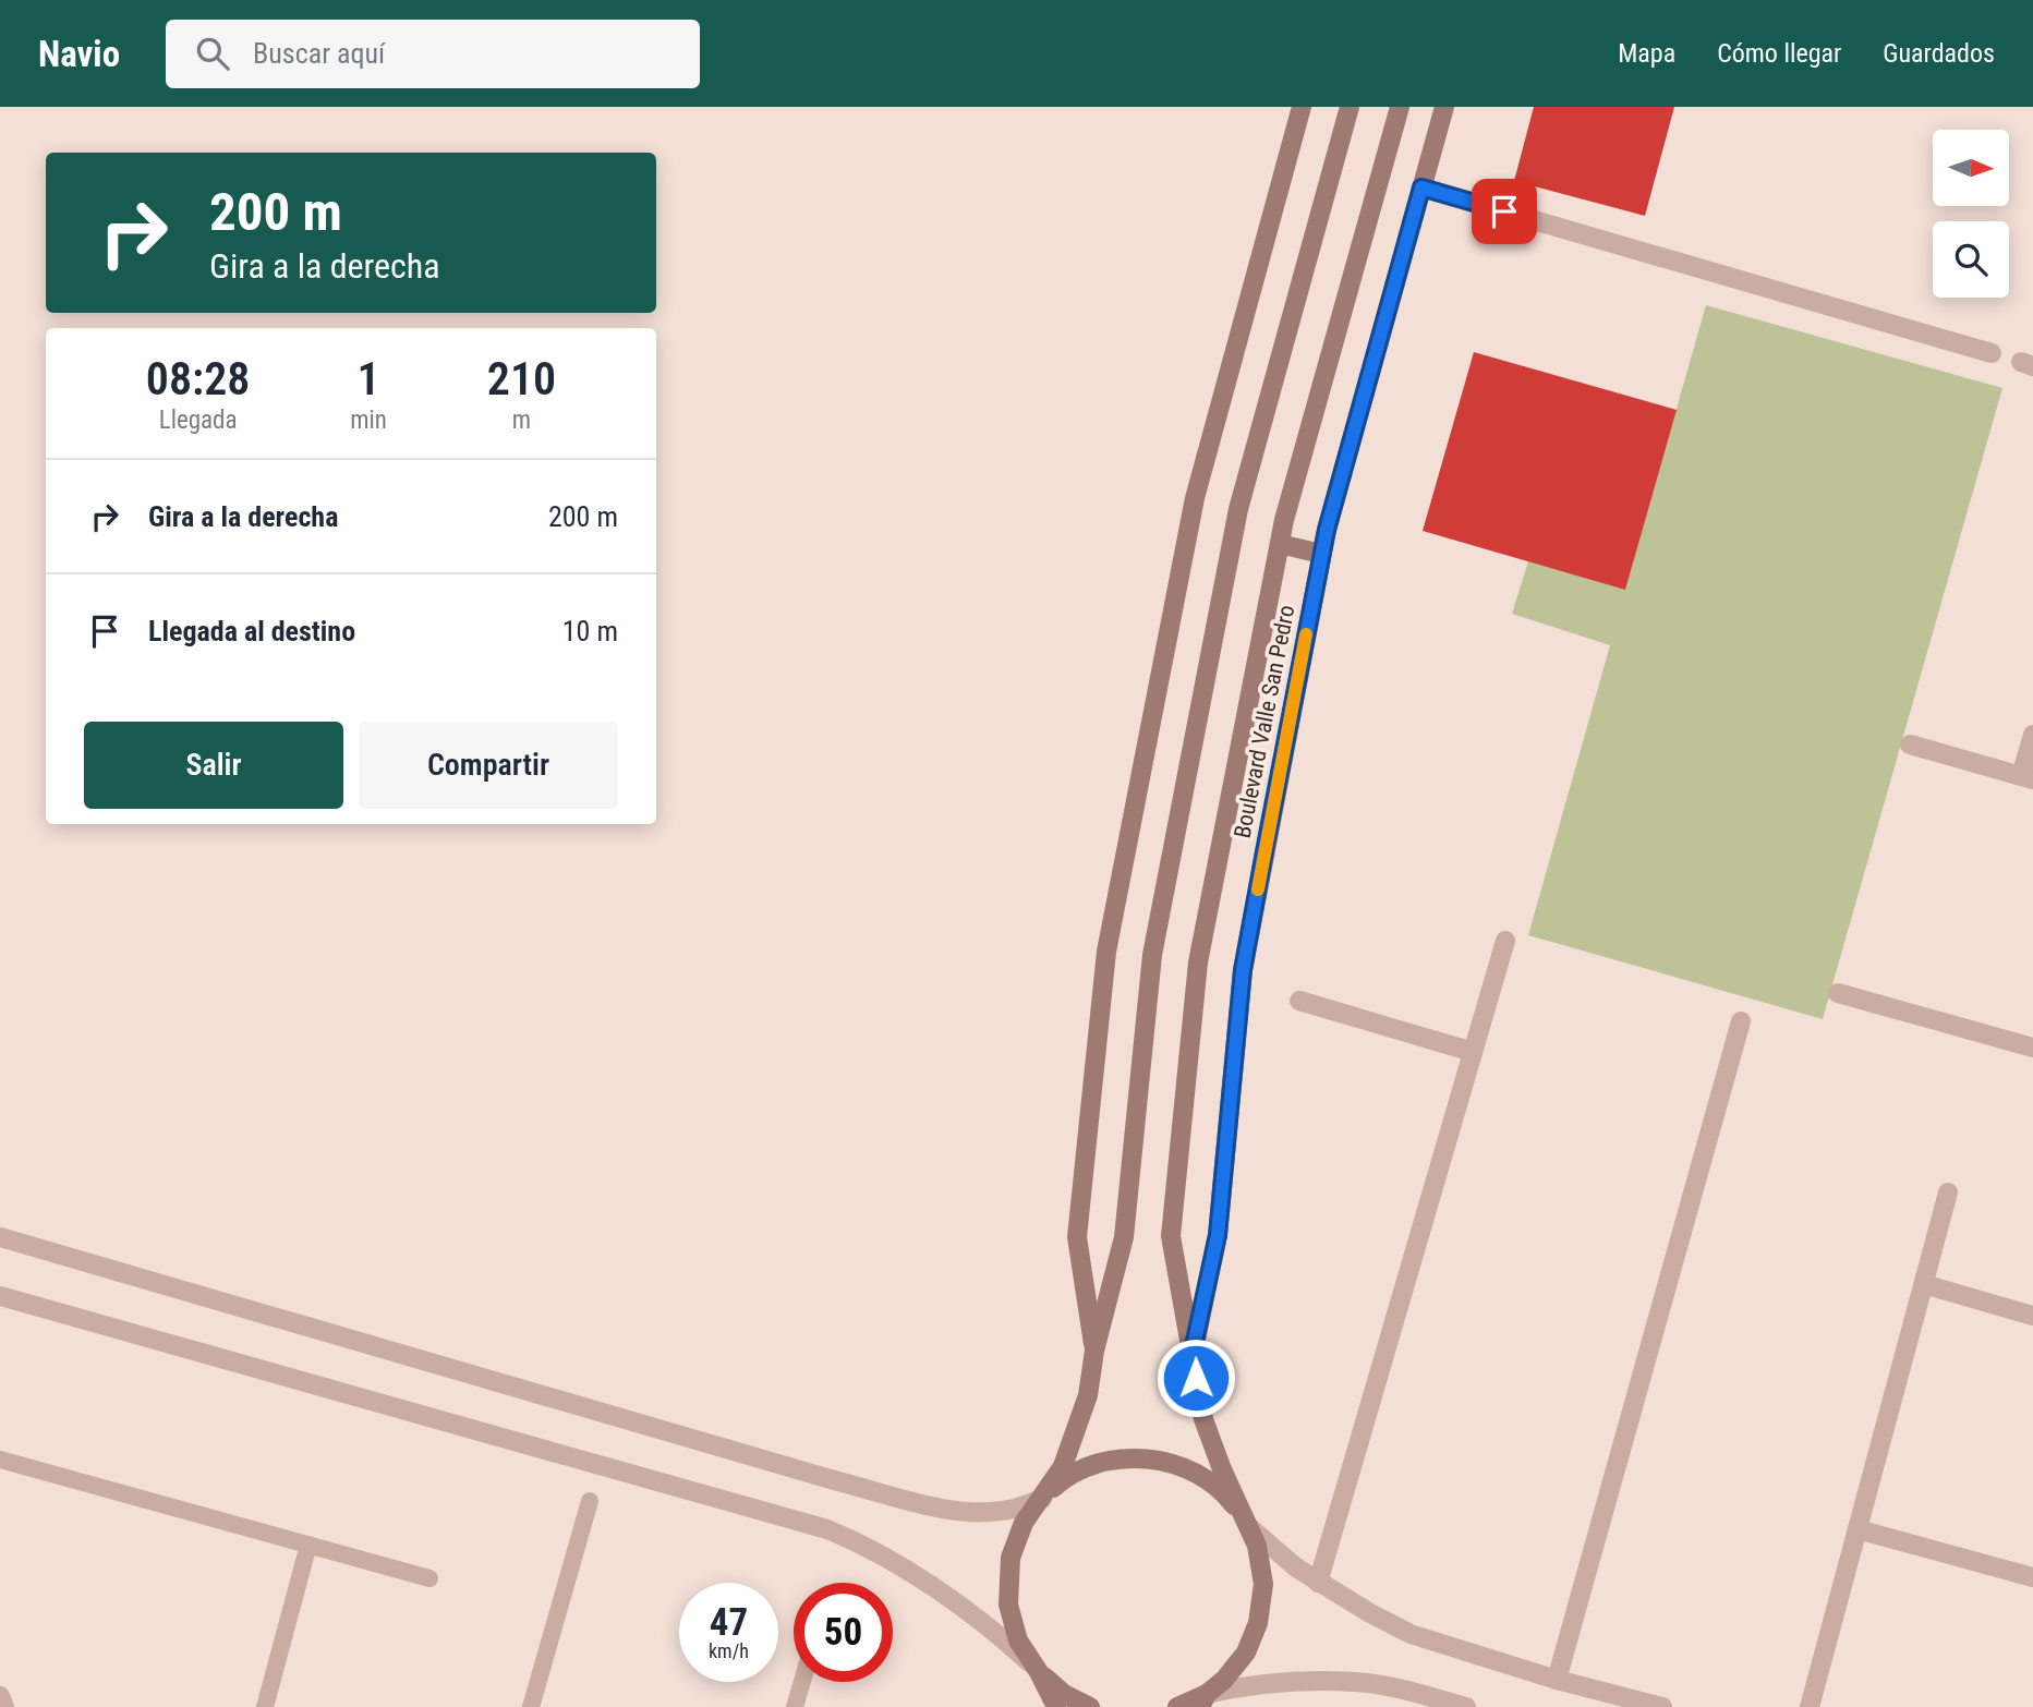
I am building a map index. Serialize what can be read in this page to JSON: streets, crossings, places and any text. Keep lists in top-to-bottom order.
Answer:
{
  "streets": {
    "main road": ["Boulevard Valle San Pedro"]
  },
  "north": "right",
  "page": {
    "header": "Navio",
    "search": "Buscar aquí",
    "nav": ["Mapa", "Cómo llegar", "Guardados"],
    "turn": ["200 m", "Gira a la derecha"],
    "eta": [
      "08:28",
      "Llegada",
      "1",
      "min",
      "210",
      "m"
    ],
    "list": [
      {
        "name": "Gira a la derecha",
        "value": "200 m"
      },
      {
        "name": "Llegada al destino",
        "value": "10 m"
      }
    ],
    "buttons": ["Salir", "Compartir"],
    "speed": "47 km/h",
    "limit": "50"
  }
}
